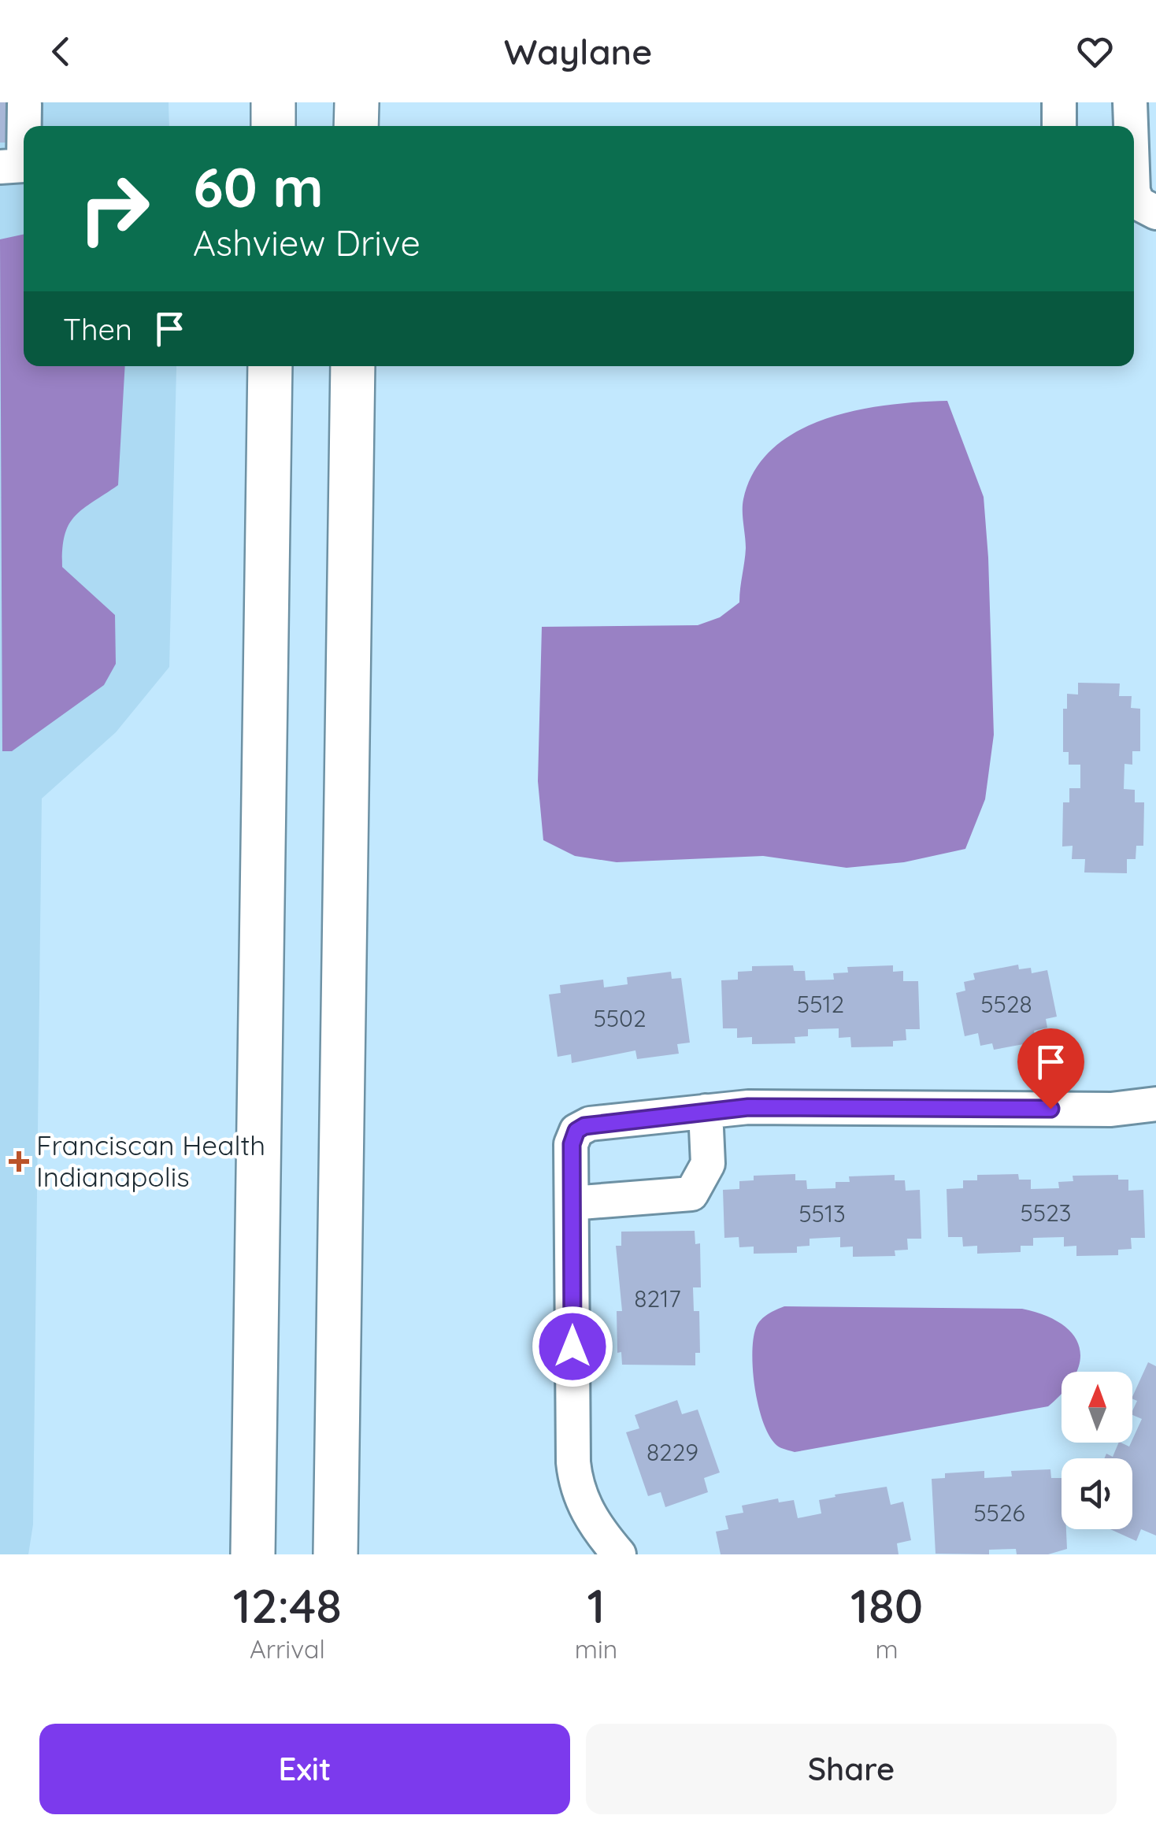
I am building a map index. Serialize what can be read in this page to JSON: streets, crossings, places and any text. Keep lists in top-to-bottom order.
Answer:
{
  "places": {
    "health": ["Franciscan Health Indianapolis"]
  },
  "house_numbers": [
    "5512",
    "5528",
    "5502",
    "5523",
    "5513",
    "8217",
    "8229",
    "5526"
  ],
  "north": "top",
  "page": {
    "header": "Waylane",
    "turn": ["60 m", "Ashview Drive"],
    "then": "Then",
    "eta": [
      "12:48",
      "Arrival",
      "1",
      "min",
      "180",
      "m"
    ],
    "buttons": ["Exit", "Share"]
  }
}
